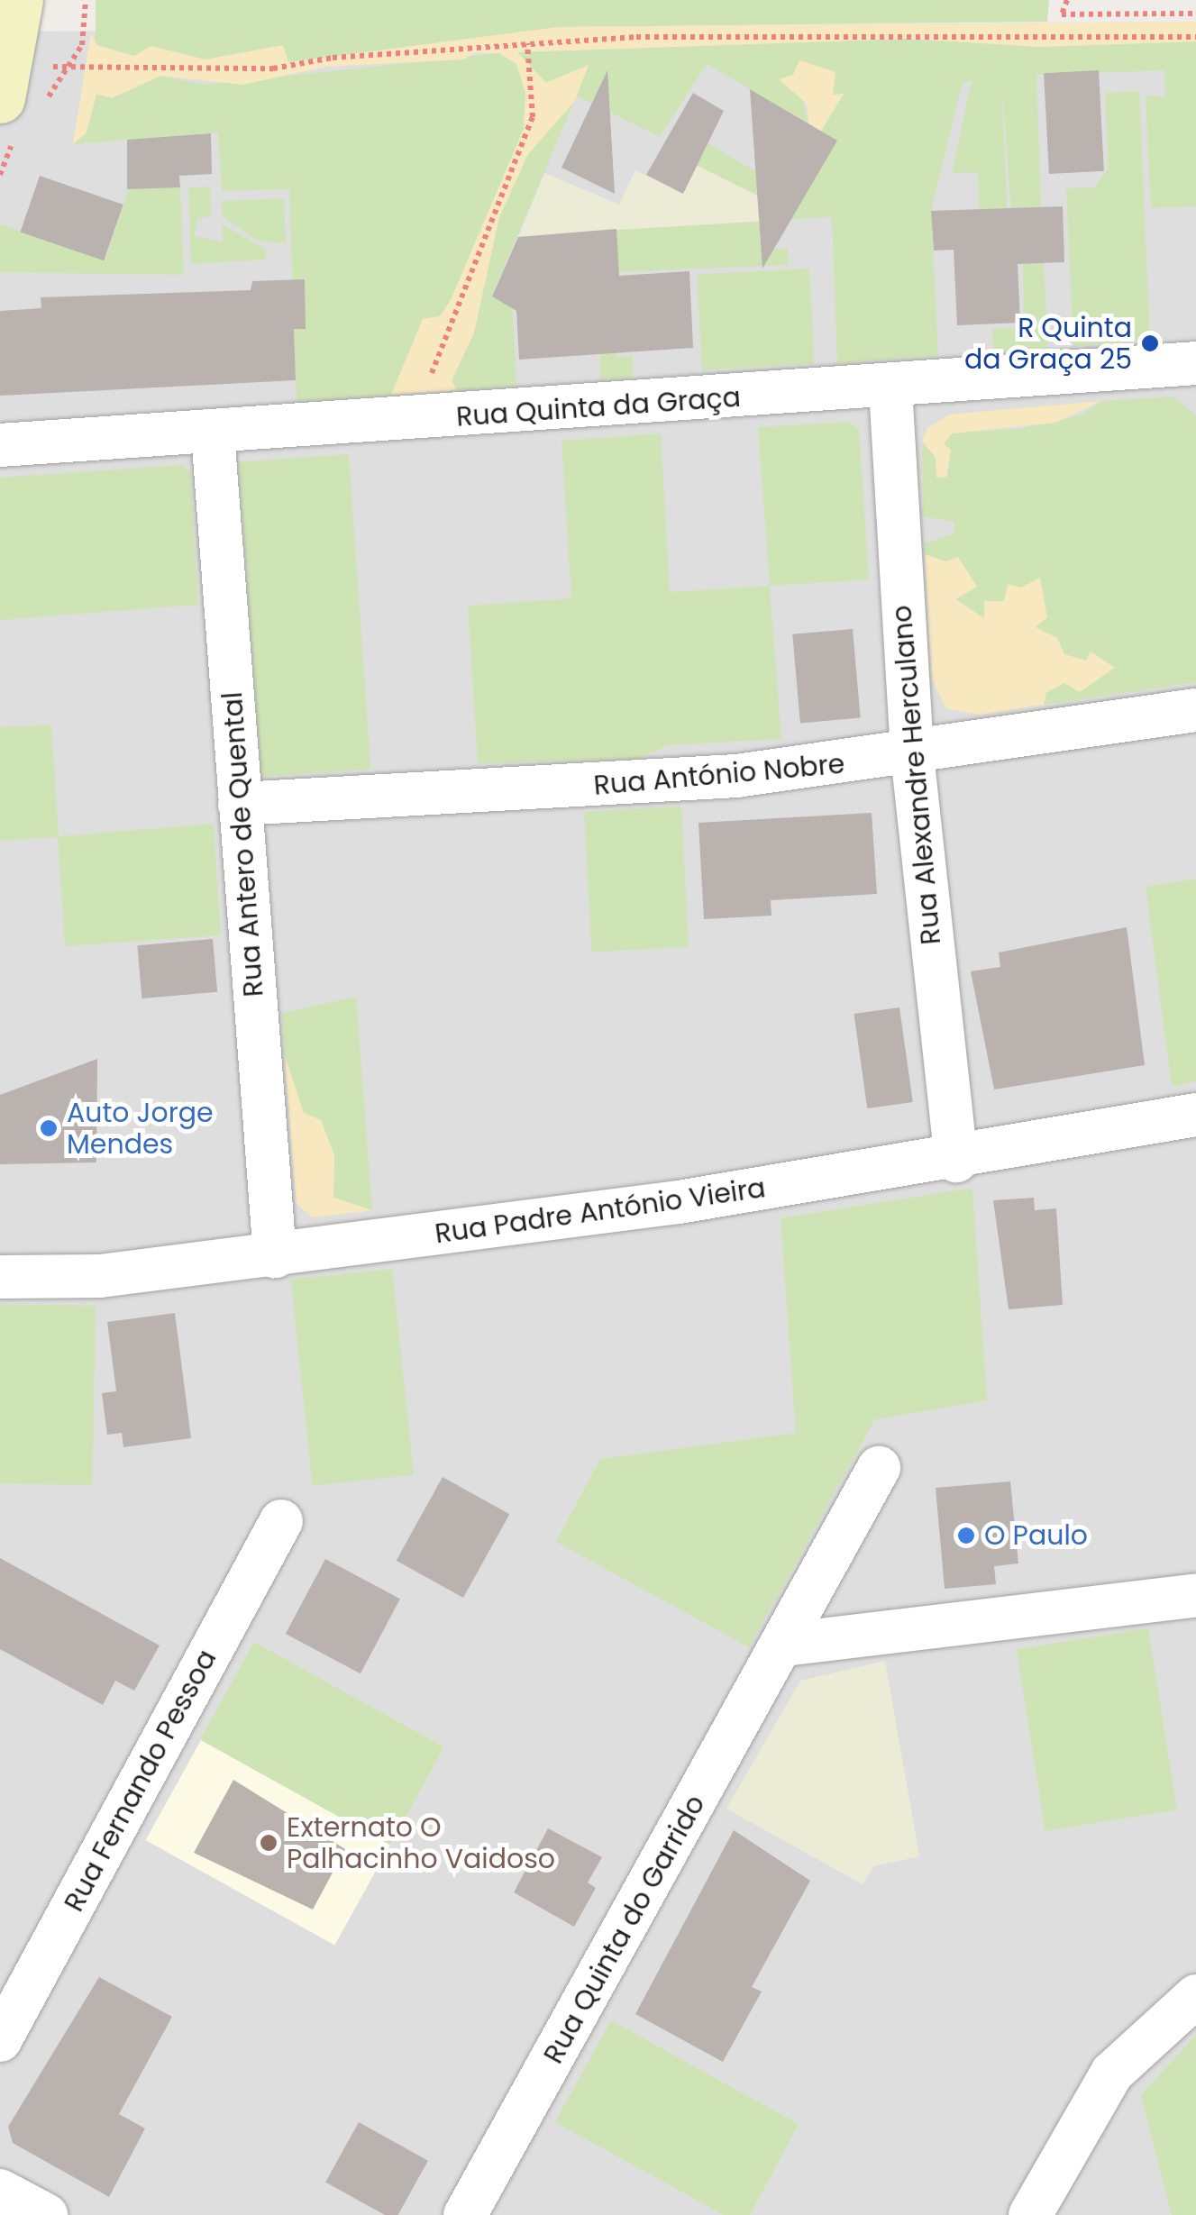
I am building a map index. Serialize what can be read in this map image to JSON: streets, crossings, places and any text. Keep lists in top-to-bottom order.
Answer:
{
  "streets": {
    "street": [
      "Rua Quinta da Graça",
      "Rua António Nobre",
      "Rua Alexandre Herculano",
      "Rua Antero de Quental",
      "Rua Padre António Vieira",
      "Rua Fernando Pessoa",
      "Rua Quinta do Garrido"
    ]
  },
  "crossings": [
    ["Rua Quinta da Graça", "Rua Alexandre Herculano"],
    ["Rua Quinta da Graça", "Rua Antero de Quental"],
    ["Rua António Nobre", "Rua Alexandre Herculano"],
    ["Rua António Nobre", "Rua Antero de Quental"],
    ["Rua Alexandre Herculano", "Rua Padre António Vieira"],
    ["Rua Antero de Quental", "Rua Padre António Vieira"]
  ],
  "places": [
    "R Quinta da Graça 25",
    "Auto Jorge Mendes",
    "O Paulo",
    "Externato O Palhacinho Vaidoso"
  ]
}
